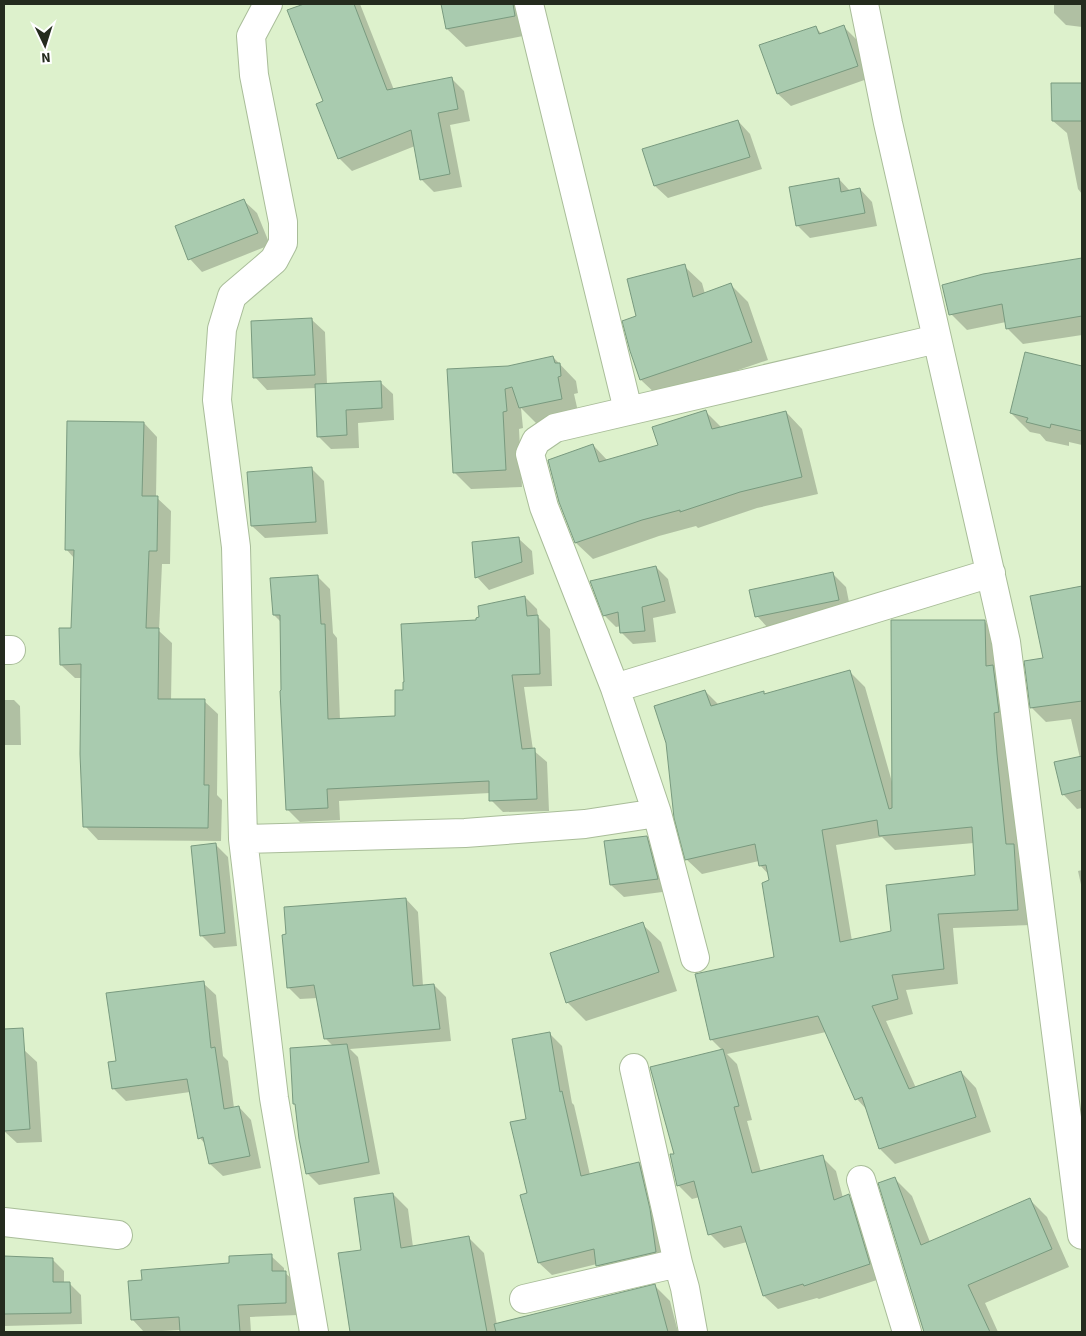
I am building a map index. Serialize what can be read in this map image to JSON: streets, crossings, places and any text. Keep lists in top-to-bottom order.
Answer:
{
  "north": "bottom"
}
